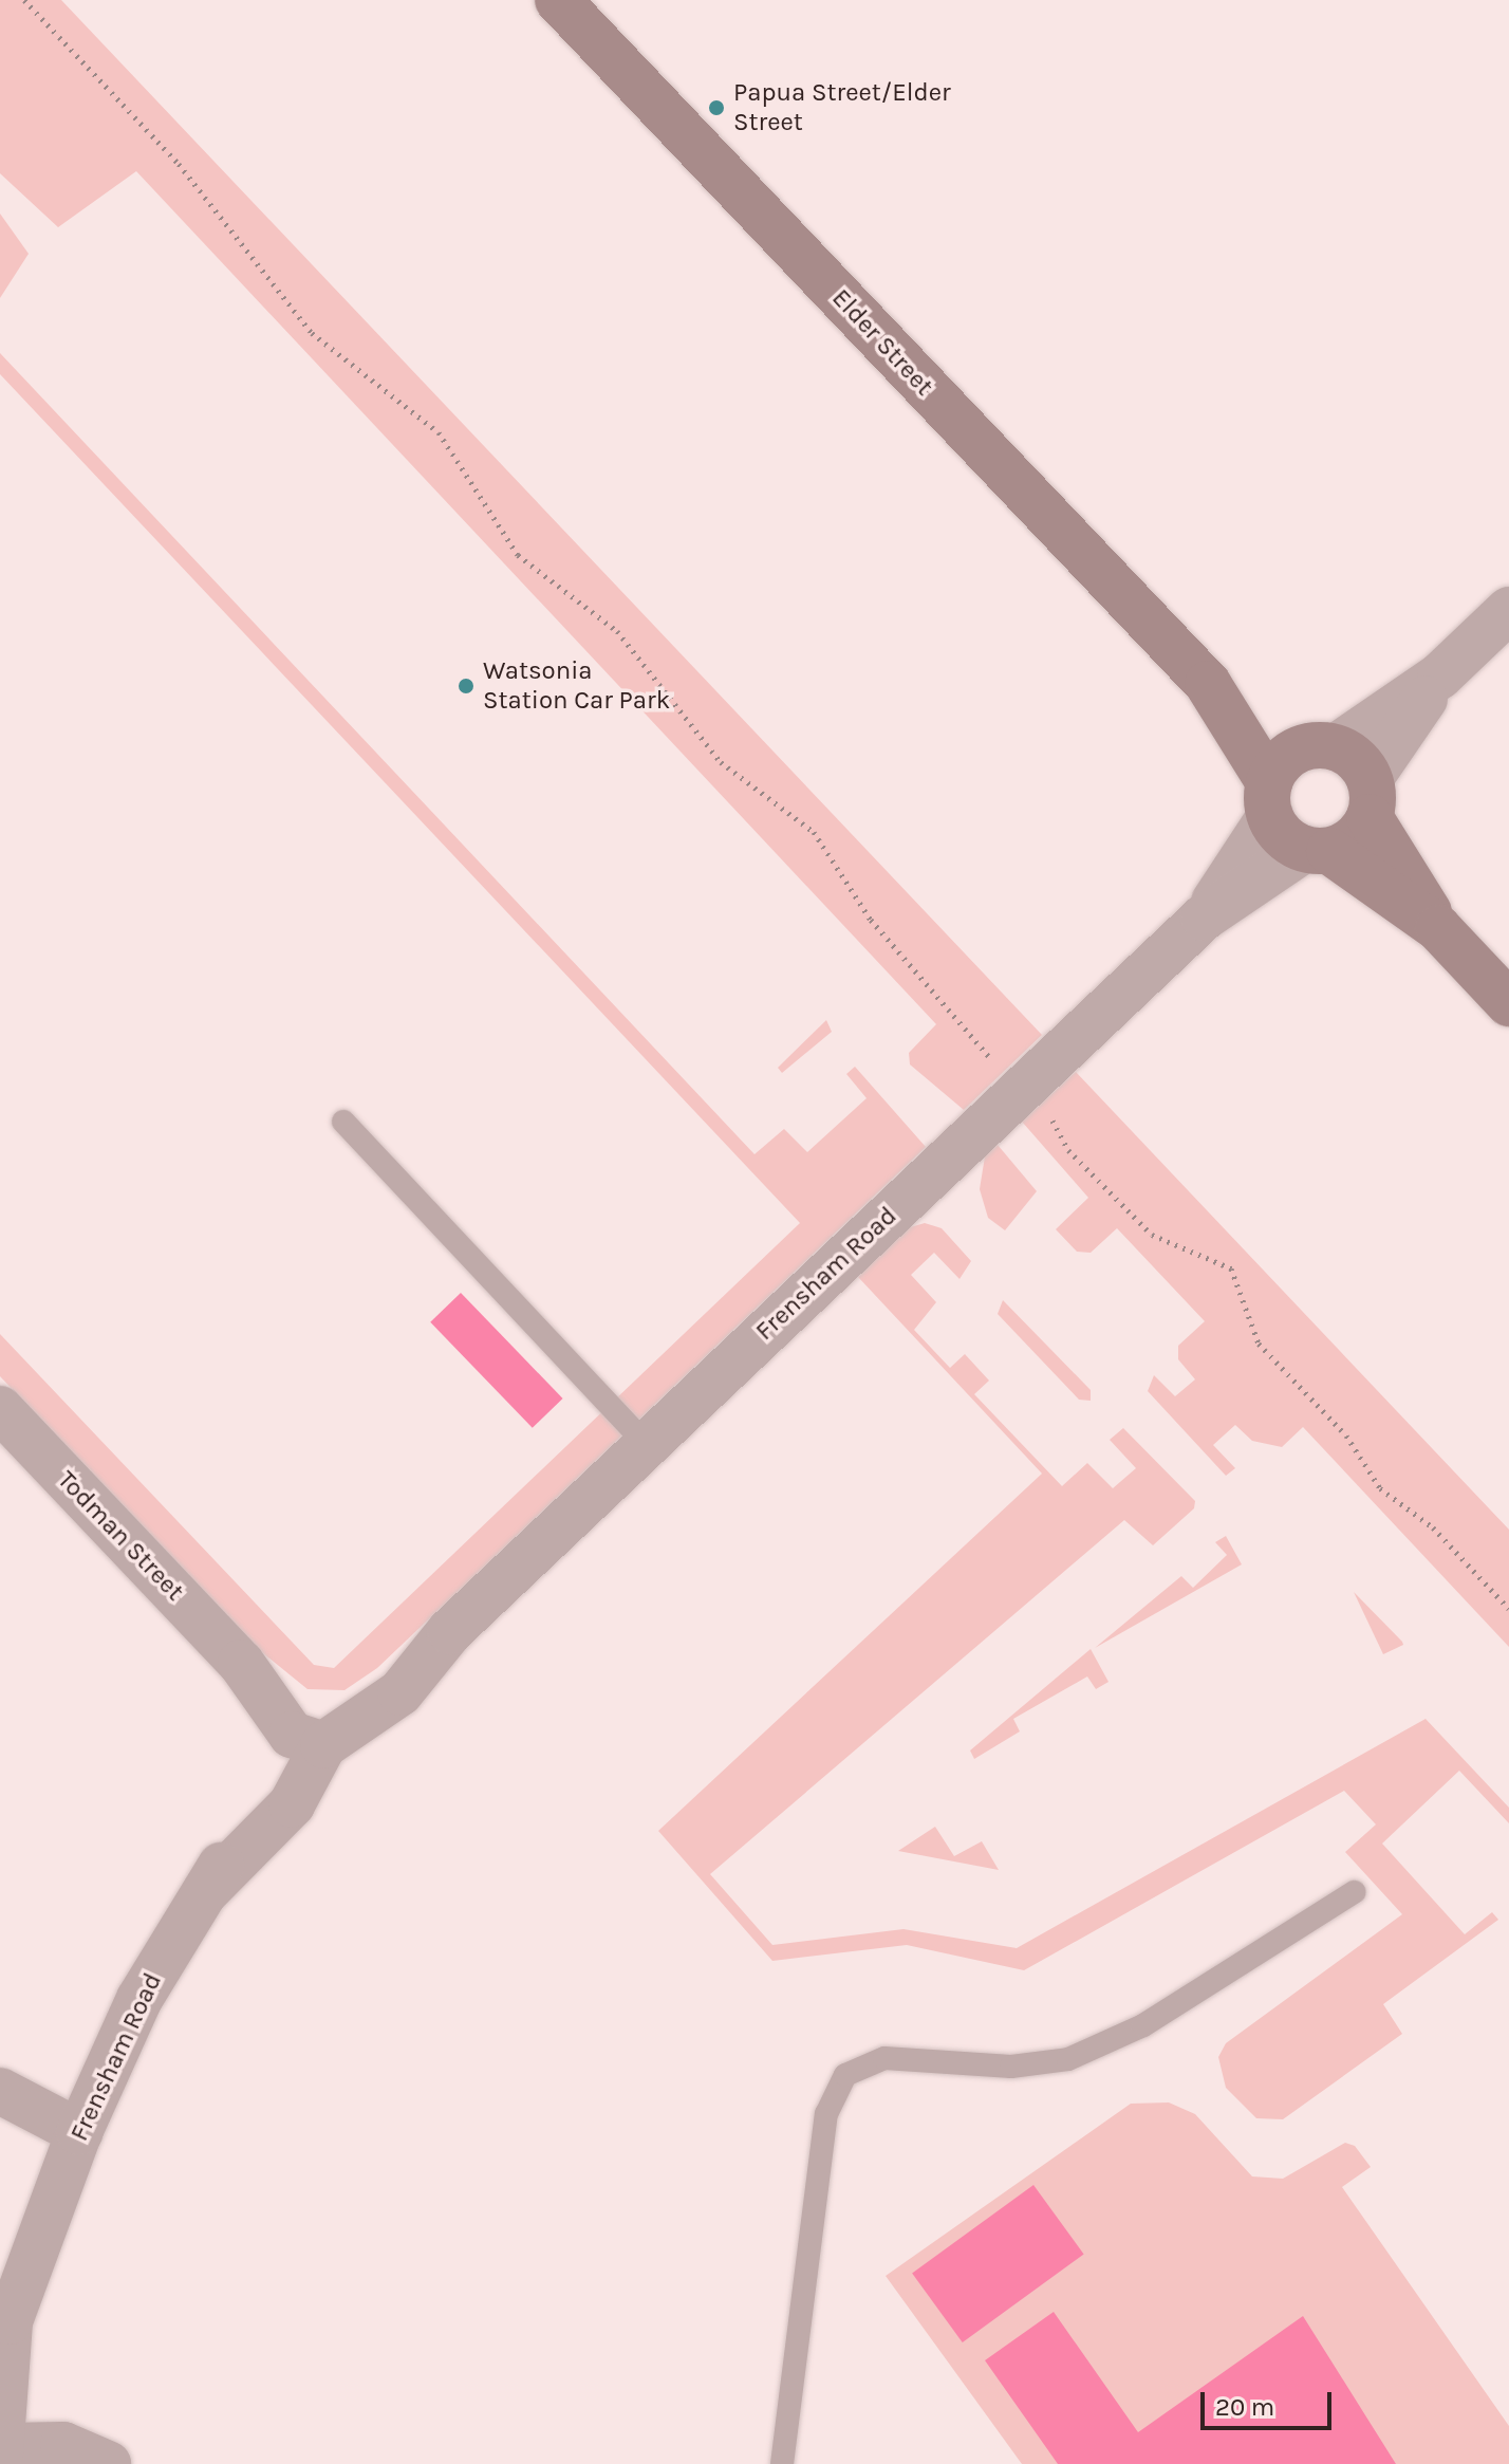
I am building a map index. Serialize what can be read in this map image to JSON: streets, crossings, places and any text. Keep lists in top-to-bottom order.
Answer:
{
  "streets": {
    "street": ["Elder Street", "Frensham Road", "Todman Street"]
  },
  "crossings": [
    ["Elder Street", "Frensham Road"],
    ["Frensham Road", "Todman Street"]
  ],
  "places": ["Papua Street/Elder Street", "Watsonia Station Car Park"],
  "scale_bar": "20 m"
}
